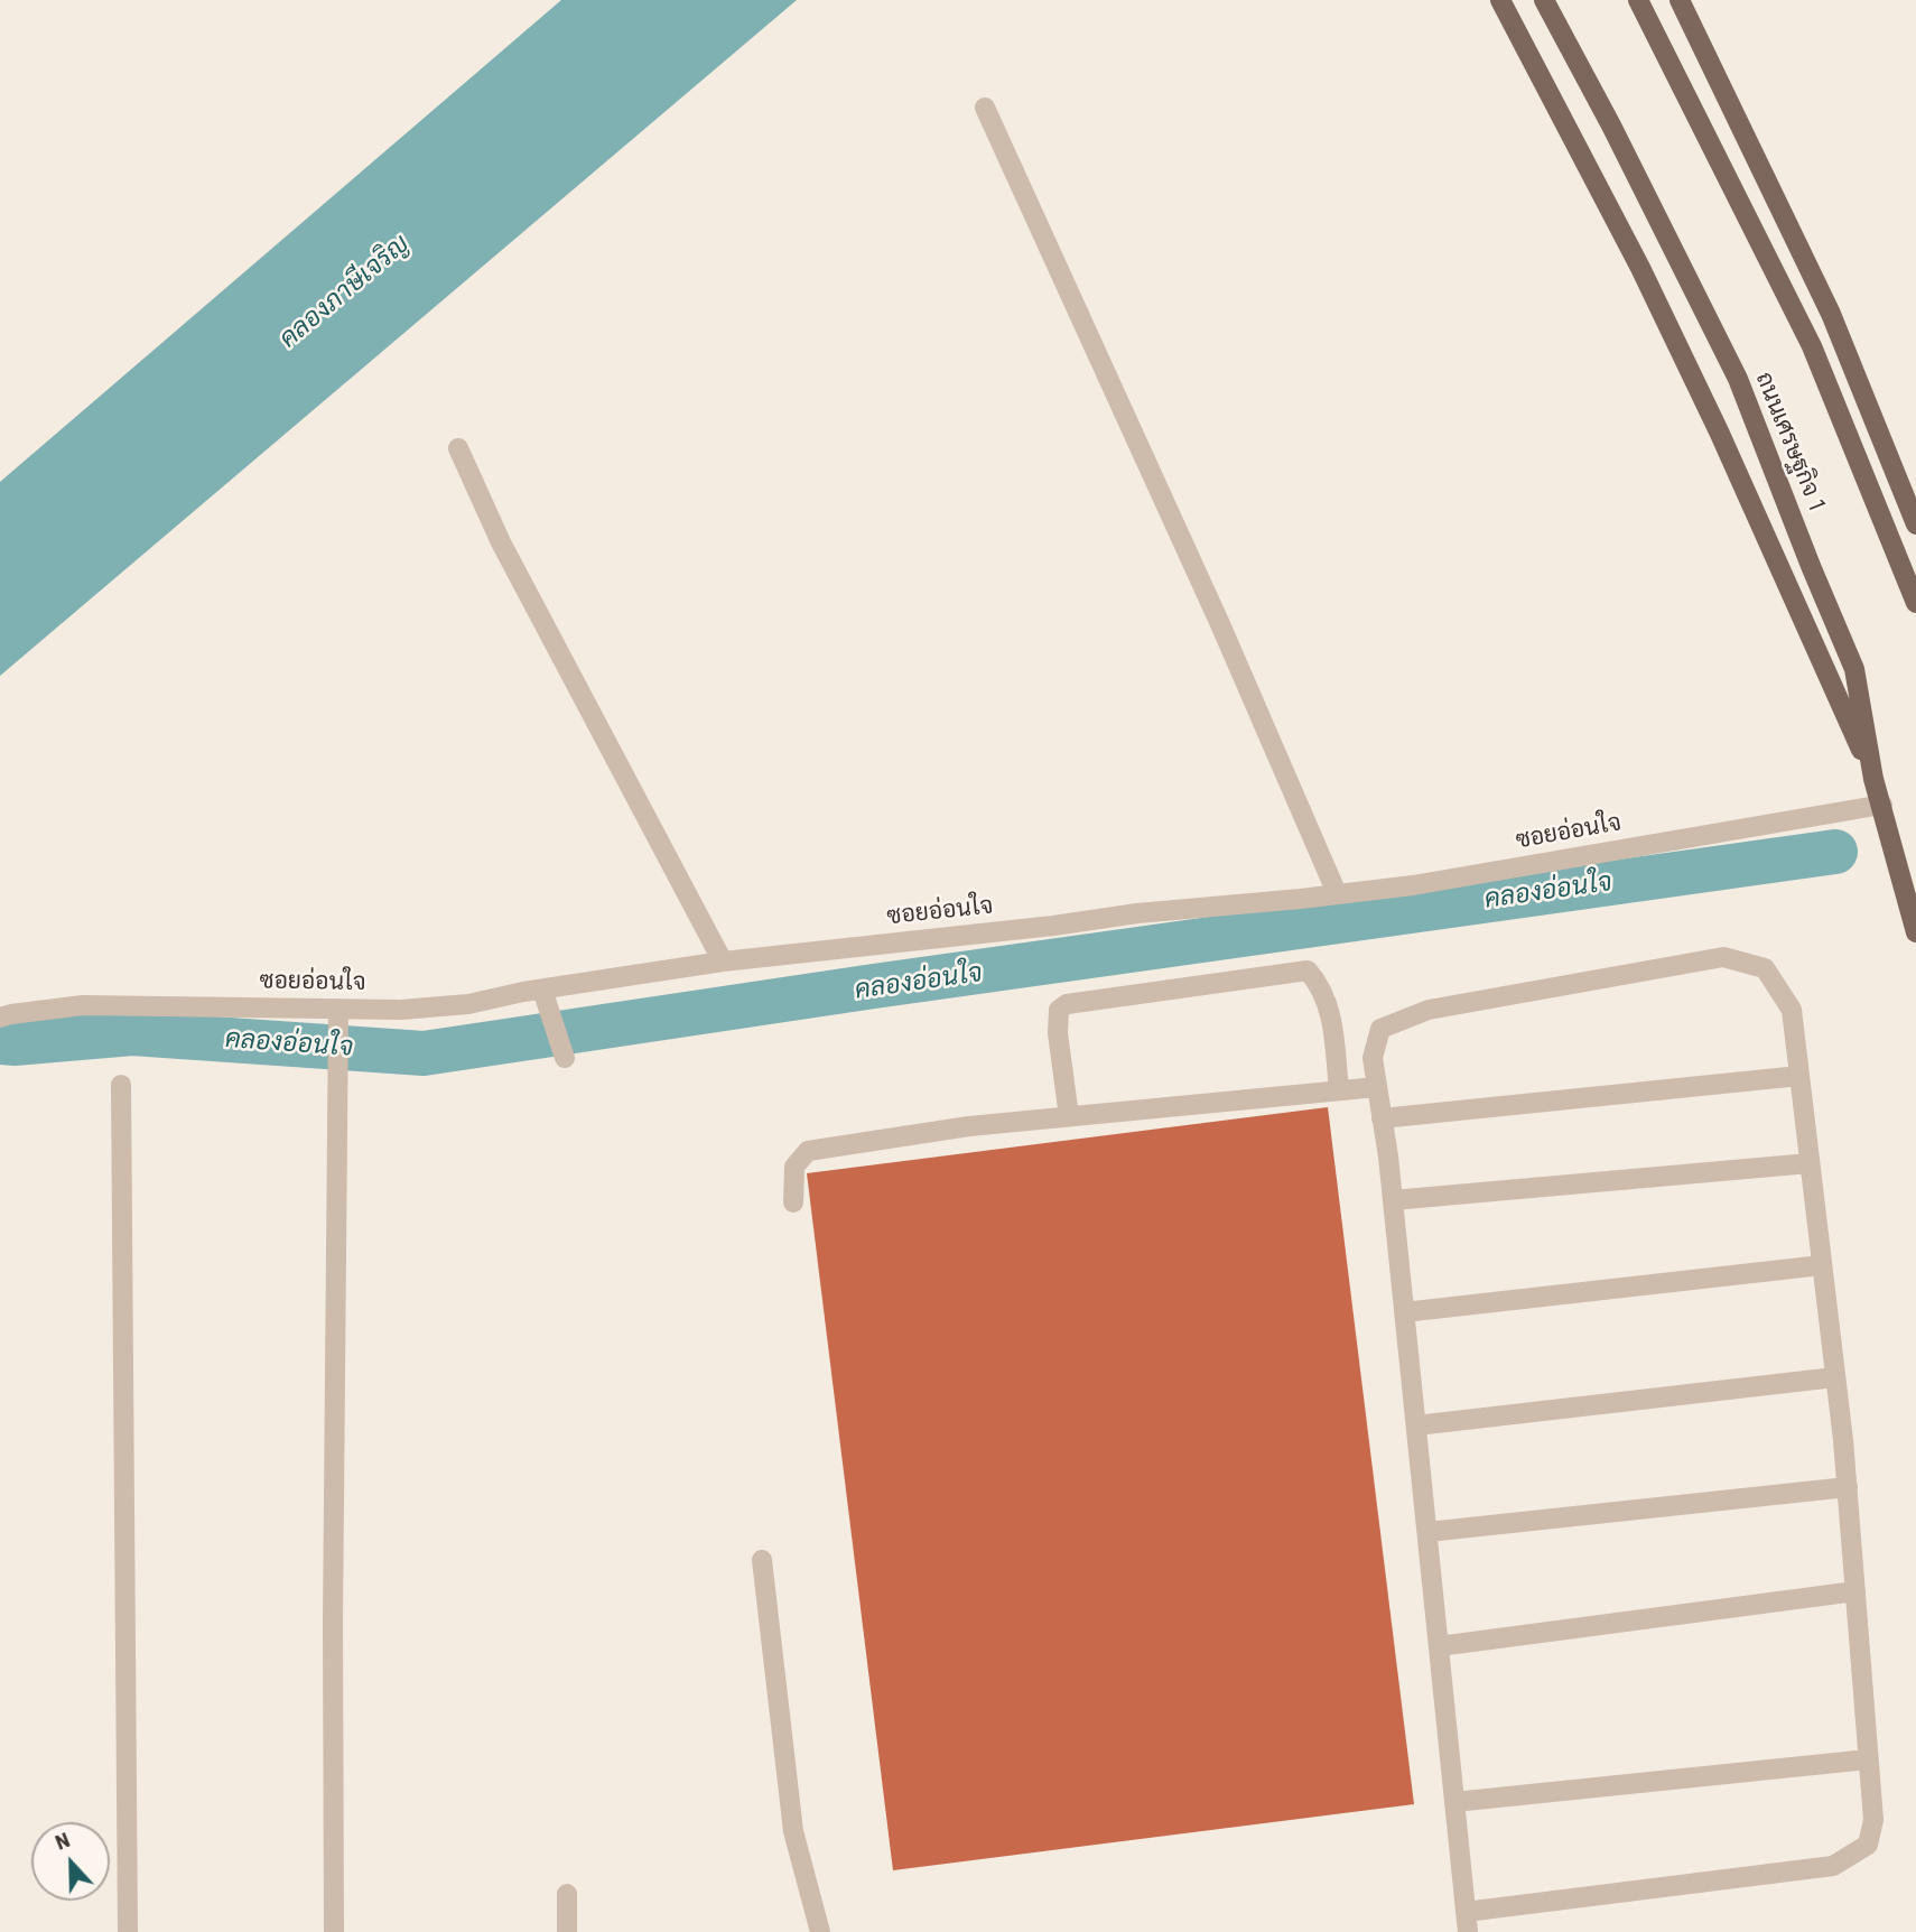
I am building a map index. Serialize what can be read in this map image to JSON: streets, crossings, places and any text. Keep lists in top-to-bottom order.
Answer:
{
  "streets": {
    "main road": ["ถนนเศรษฐกิจ 1"],
    "street": ["ซอยอ่อนใจ"]
  },
  "crossings": [
    ["ถนนเศรษฐกิจ 1", "ซอยอ่อนใจ"]
  ],
  "water": ["คลองภาษีเจริญ", "คลองอ่อนใจ"],
  "north": "top"
}
